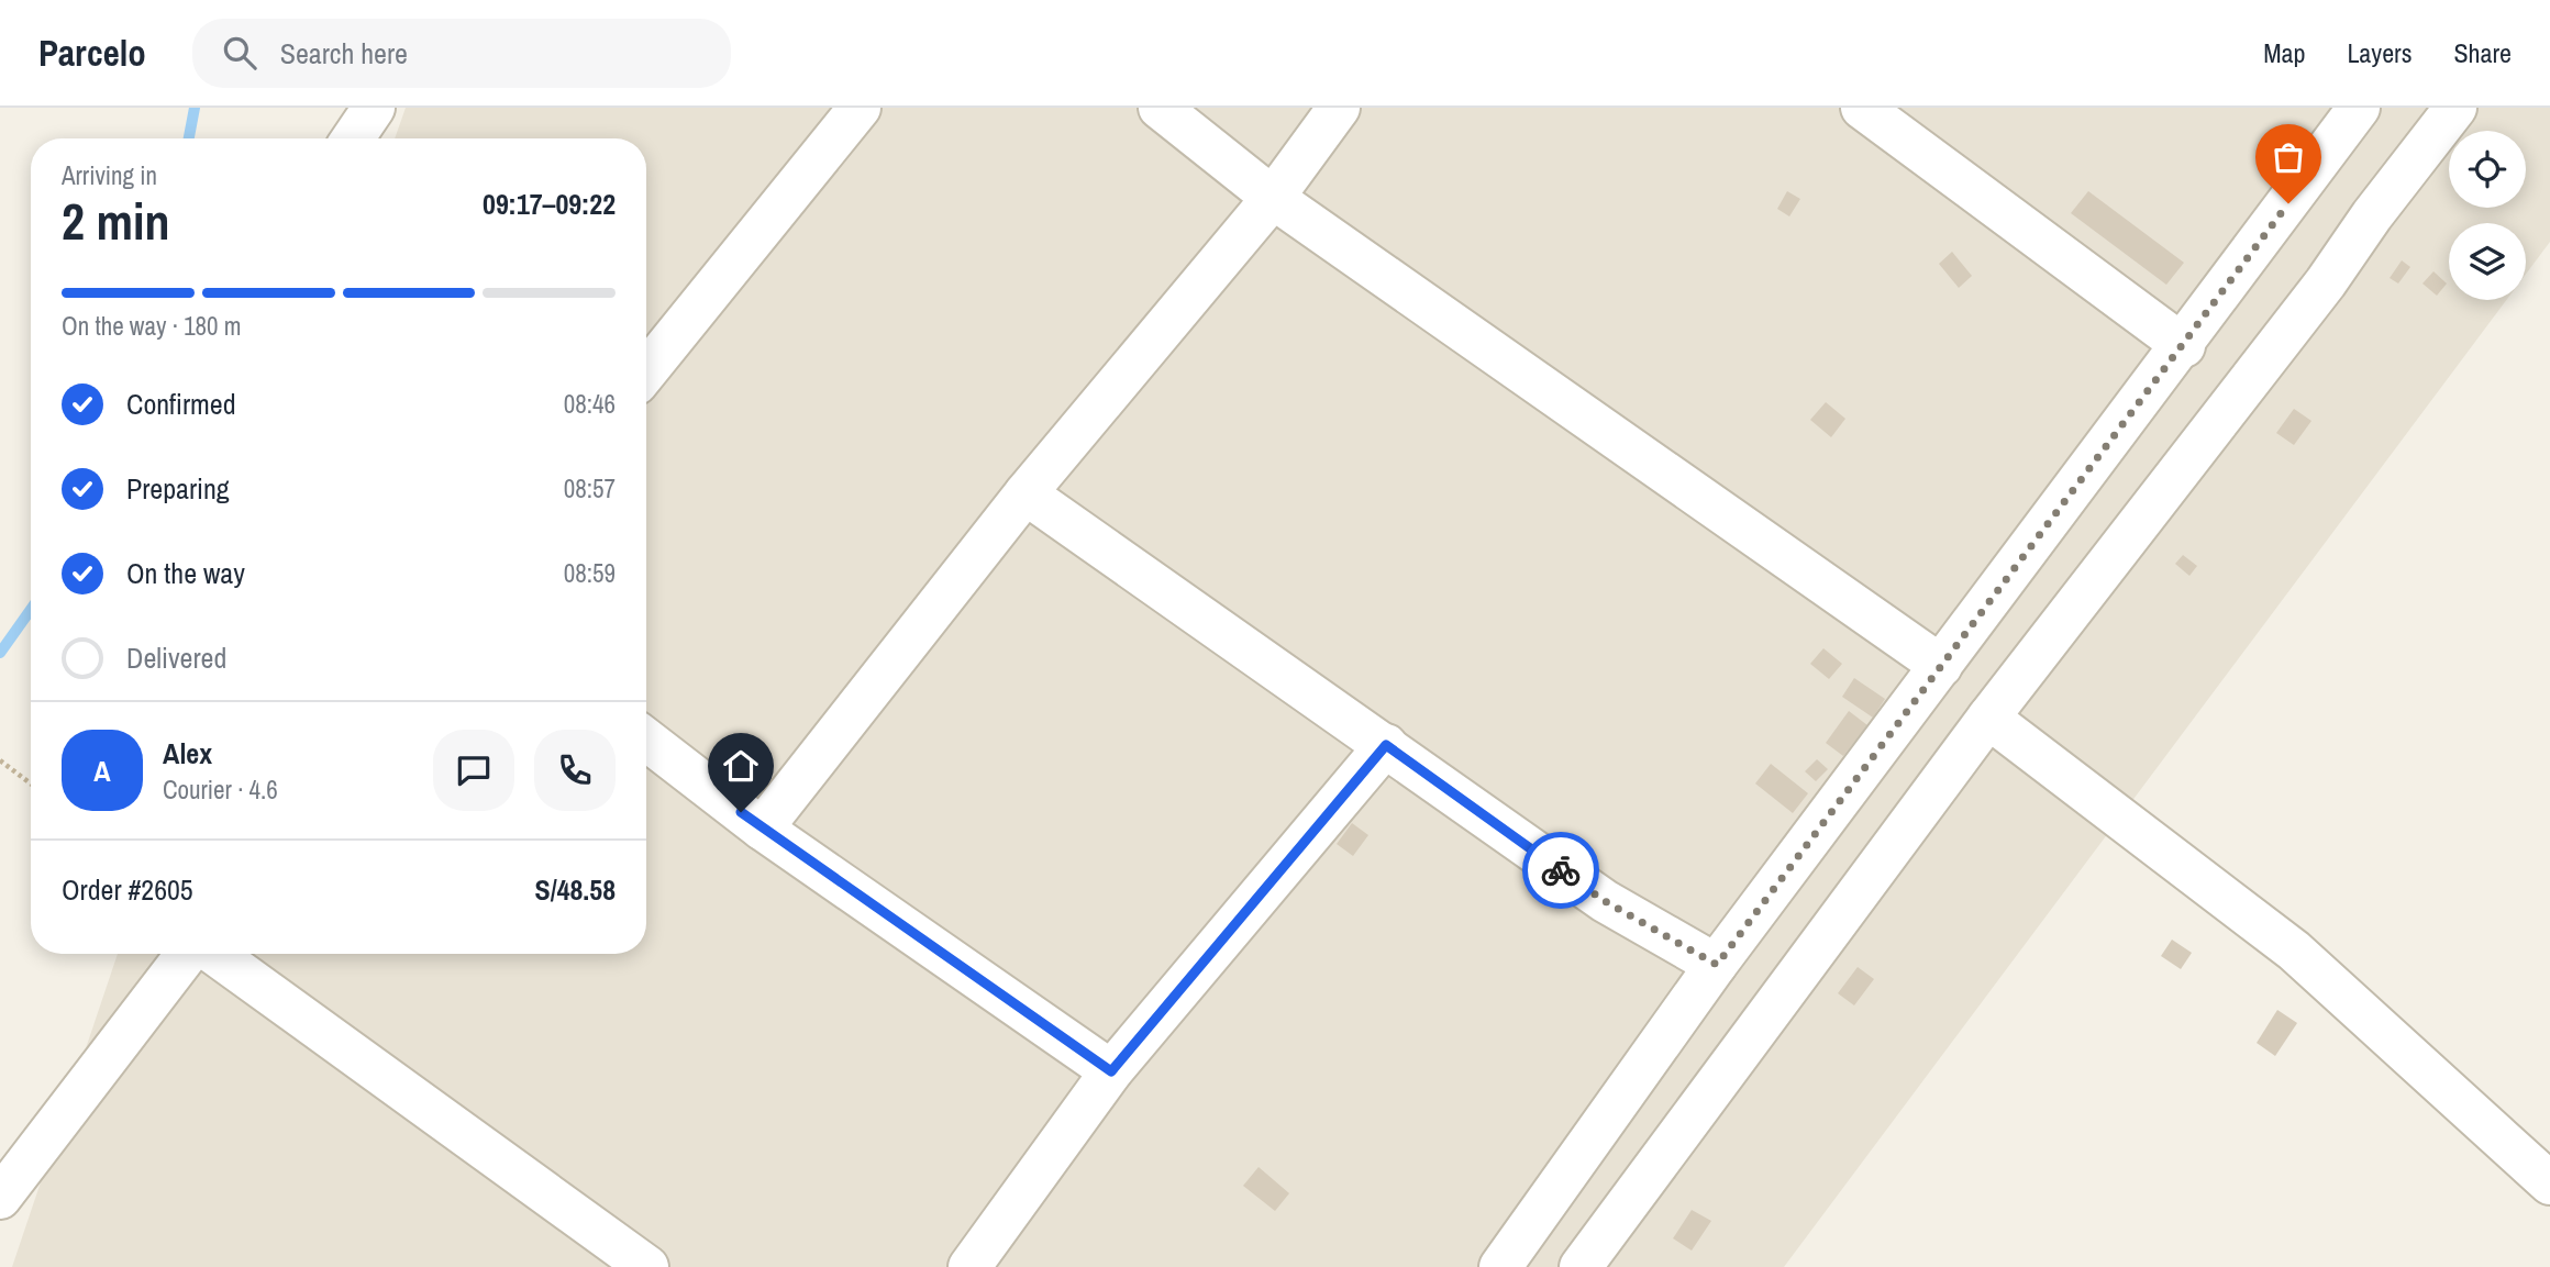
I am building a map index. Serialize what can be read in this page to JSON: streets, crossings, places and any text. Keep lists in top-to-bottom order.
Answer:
{
  "page": {
    "header": "Parcelo",
    "search": "Search here",
    "nav": ["Map", "Layers", "Share"],
    "heading": ["2 min", "Arriving in", "09:17–09:22"],
    "panel": [
      "Alex",
      "Courier · 4.6",
      "Order #2605",
      "S/48.58"
    ],
    "bar": "On the way · 180 m",
    "list": [
      ["Confirmed", "08:46"],
      ["Preparing", "08:57"],
      ["On the way", "08:59"],
      "Delivered"
    ],
    "round": "A"
  }
}
